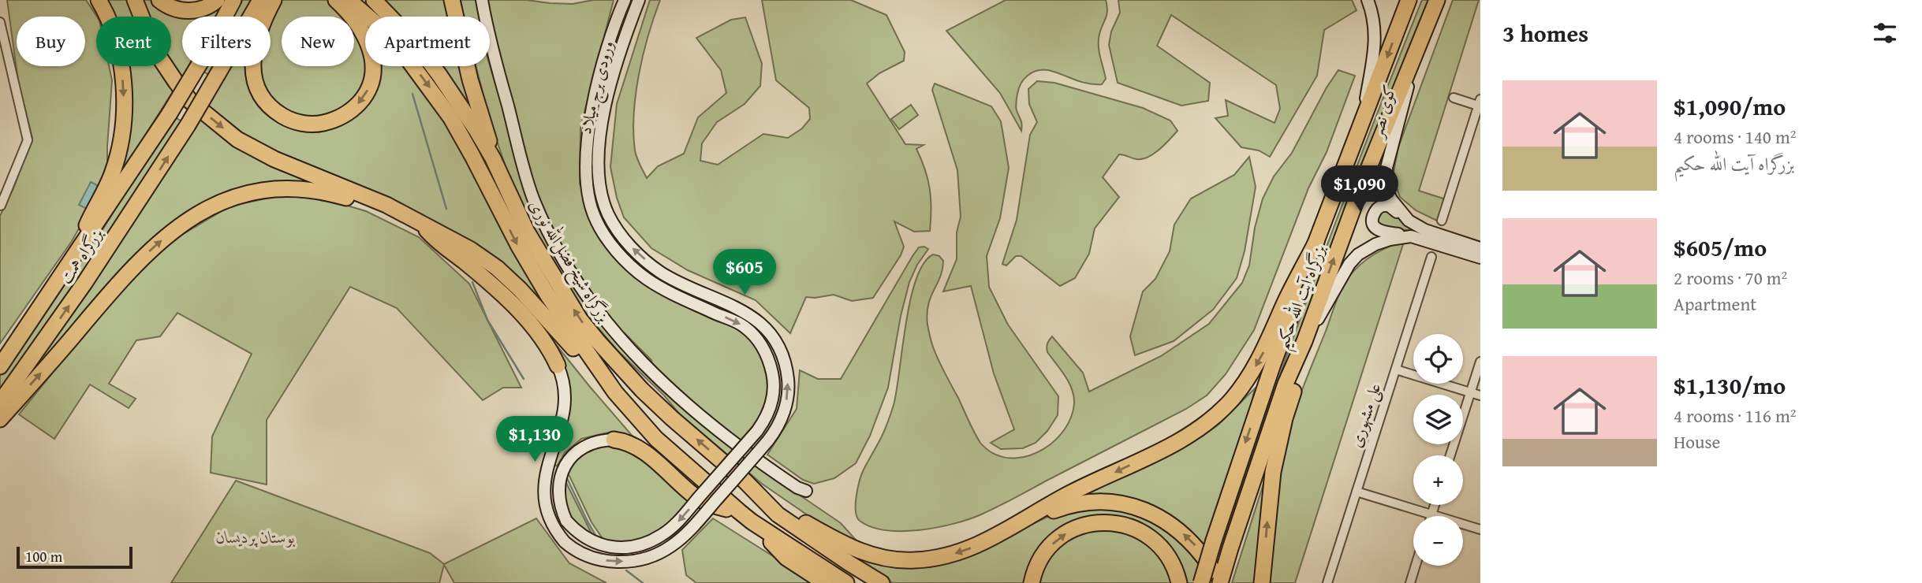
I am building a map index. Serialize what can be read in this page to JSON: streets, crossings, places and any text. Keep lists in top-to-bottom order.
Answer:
{
  "streets": {
    "highway": ["بزرگراه همت", "بزرگراه شیخ فضل‌الله نوری", "بزرگراه آیت الله حکیم"],
    "street": ["ورودی برج میلاد", "کوی نصر", "علی مشهوری"]
  },
  "crossings": [
    ["کوی نصر", "بزرگراه آیت الله حکیم"]
  ],
  "parks": ["بوستان پردیسان"],
  "scale_bar": "100 m",
  "page": {
    "heading": "3 homes",
    "chip": [
      "Buy",
      "Rent",
      "Filters",
      "New",
      "Apartment"
    ],
    "list": [
      {
        "name": "$1,090/mo",
        "note": "4 rooms · 140 m² · بزرگراه آیت الله حکیم"
      },
      {
        "name": "$605/mo",
        "note": "2 rooms · 70 m² · Apartment"
      },
      {
        "name": "$1,130/mo",
        "note": "4 rooms · 116 m² · House"
      }
    ],
    "price": ["$1,090", "$605", "$1,130"],
    "map_buttons": ["+", "−"],
    "scale": "100 m"
  }
}
